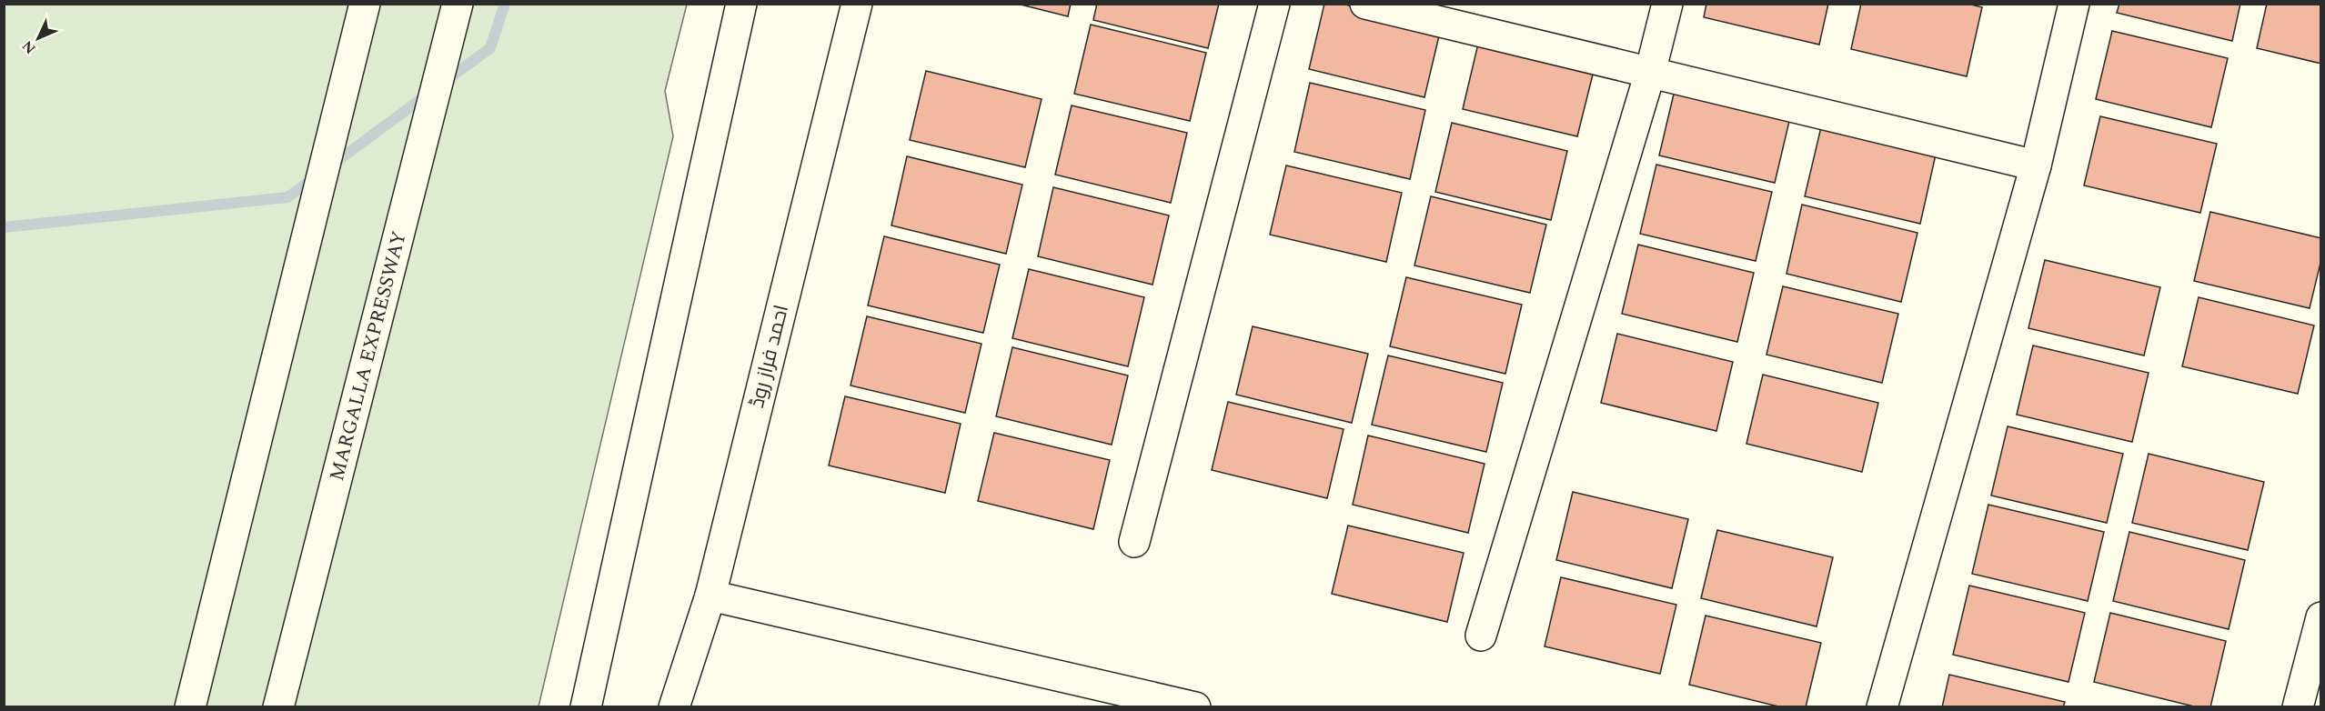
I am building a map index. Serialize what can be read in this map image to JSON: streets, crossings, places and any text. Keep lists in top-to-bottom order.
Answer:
{
  "streets": {
    "street": ["MARGALLA EXPRESSWAY", "احمد فراز روڈ"]
  },
  "north": "bottom left"
}
